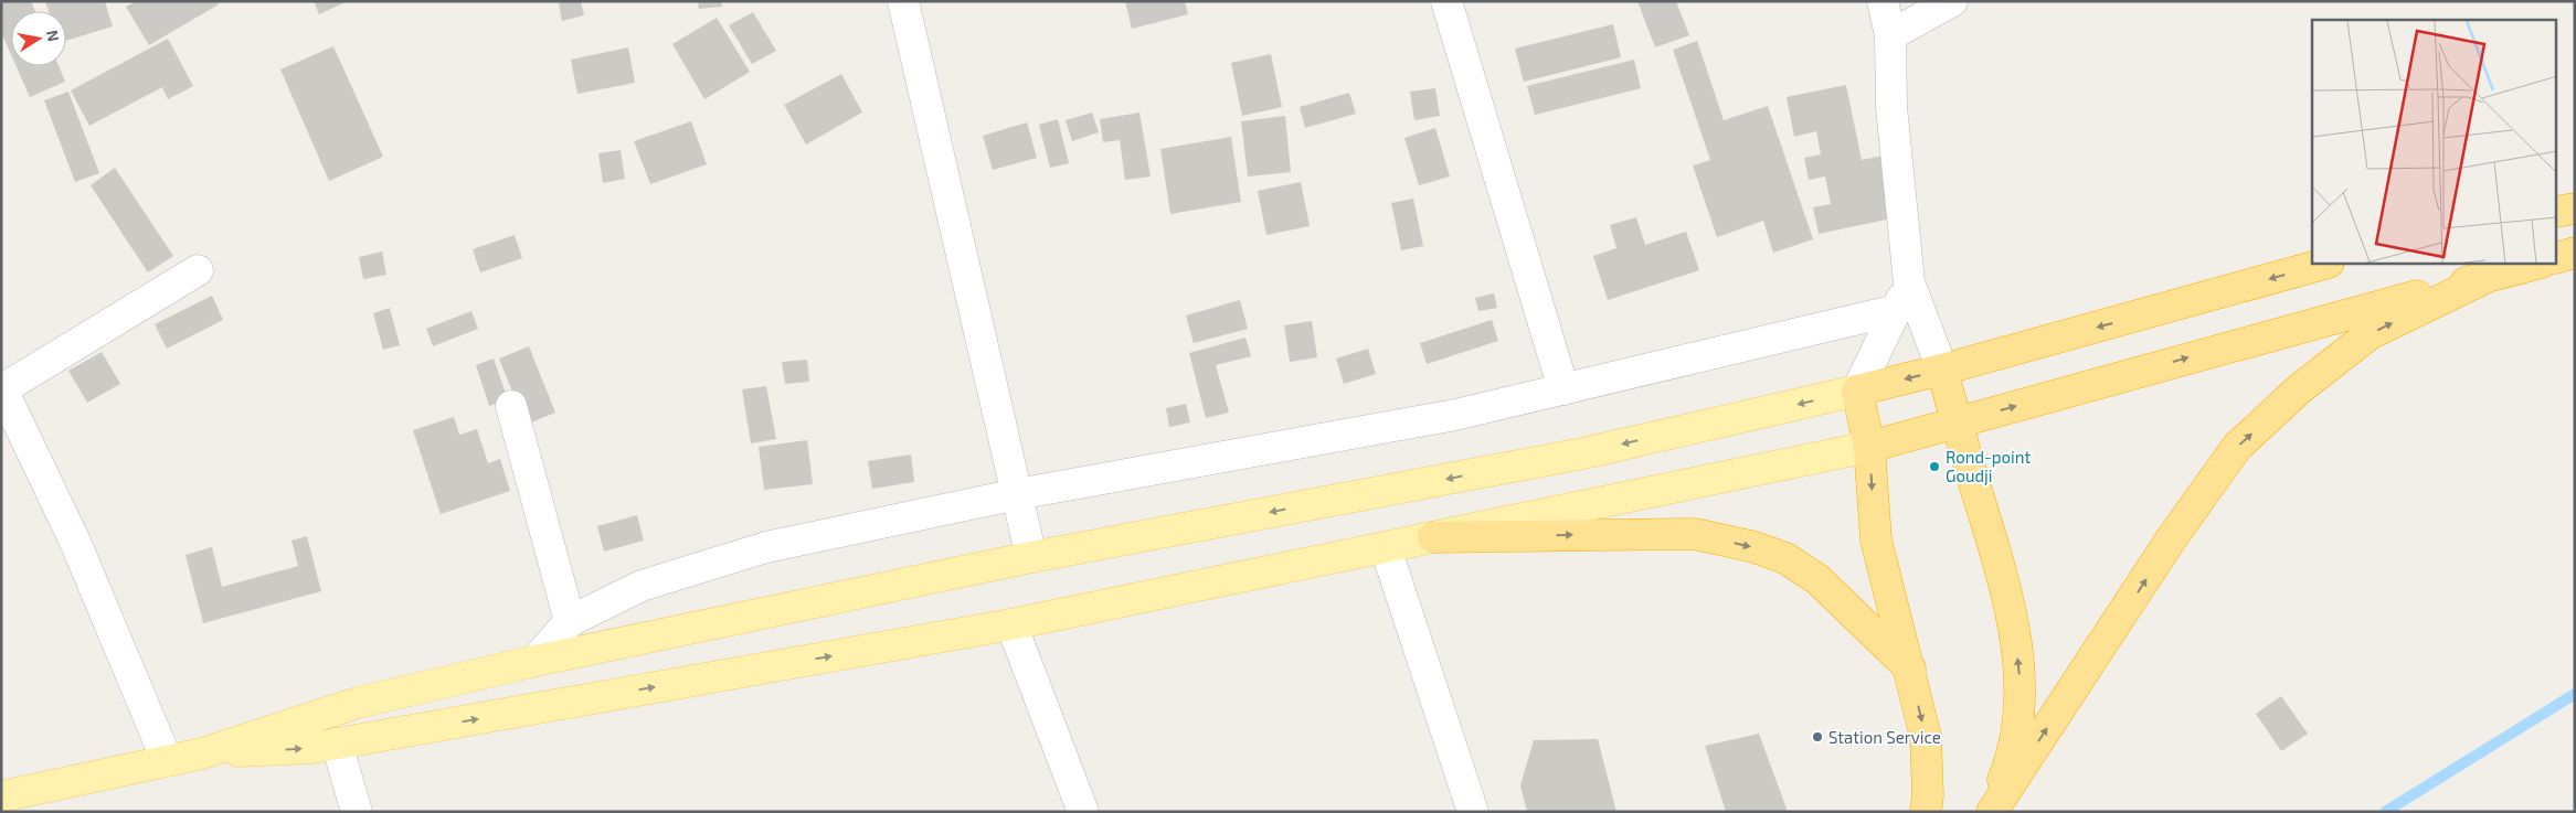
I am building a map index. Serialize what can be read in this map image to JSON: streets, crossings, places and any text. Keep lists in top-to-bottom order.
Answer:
{
  "places": ["Rond-point Goudji", "Station Service"],
  "north": "right"
}
